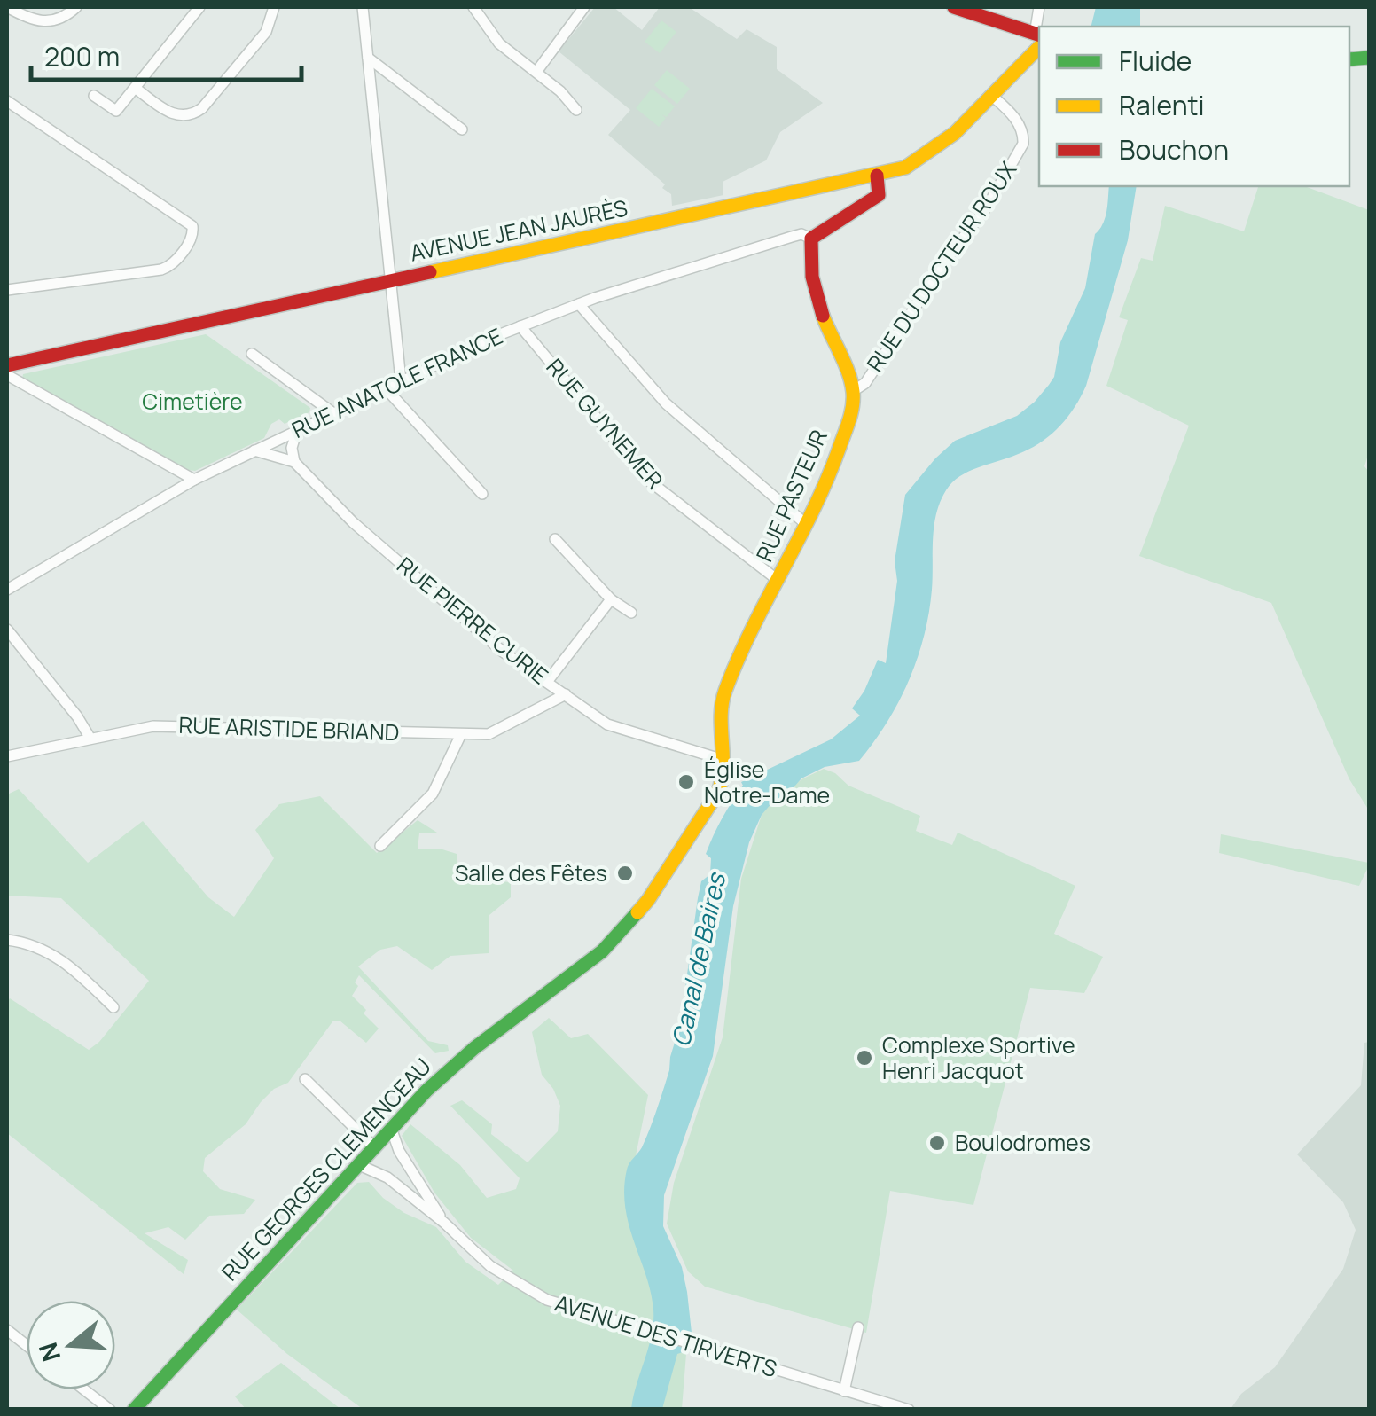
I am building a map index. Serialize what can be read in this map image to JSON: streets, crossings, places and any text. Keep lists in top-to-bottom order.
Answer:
{
  "streets": {
    "main road": ["AVENUE JEAN JAURÈS", "RUE PASTEUR", "RUE GEORGES CLEMENCEAU"],
    "street": [
      "RUE DU DOCTEUR ROUX",
      "RUE ANATOLE FRANCE",
      "RUE GUYNEMER",
      "RUE PIERRE CURIE",
      "RUE ARISTIDE BRIAND",
      "AVENUE DES TIRVERTS"
    ]
  },
  "crossings": [
    ["AVENUE JEAN JAURÈS", "RUE DU DOCTEUR ROUX"],
    ["RUE DU DOCTEUR ROUX", "RUE PASTEUR"],
    ["RUE ANATOLE FRANCE", "RUE GUYNEMER"],
    ["RUE ANATOLE FRANCE", "RUE PIERRE CURIE"],
    ["RUE GUYNEMER", "RUE PASTEUR"],
    ["RUE PASTEUR", "RUE PIERRE CURIE"],
    ["RUE PASTEUR", "RUE GEORGES CLEMENCEAU"],
    ["RUE PIERRE CURIE", "RUE ARISTIDE BRIAND"],
    ["RUE GEORGES CLEMENCEAU", "AVENUE DES TIRVERTS"]
  ],
  "water": ["Canal de Baires"],
  "parks": ["Cimetière"],
  "places": [
    "Église Notre-Dame",
    "Salle des Fêtes",
    "Complexe Sportive Henri Jacquot",
    "Boulodromes"
  ],
  "legend": ["Fluide", "Ralenti", "Bouchon"],
  "scale_bar": "200 m",
  "north": "left"
}
